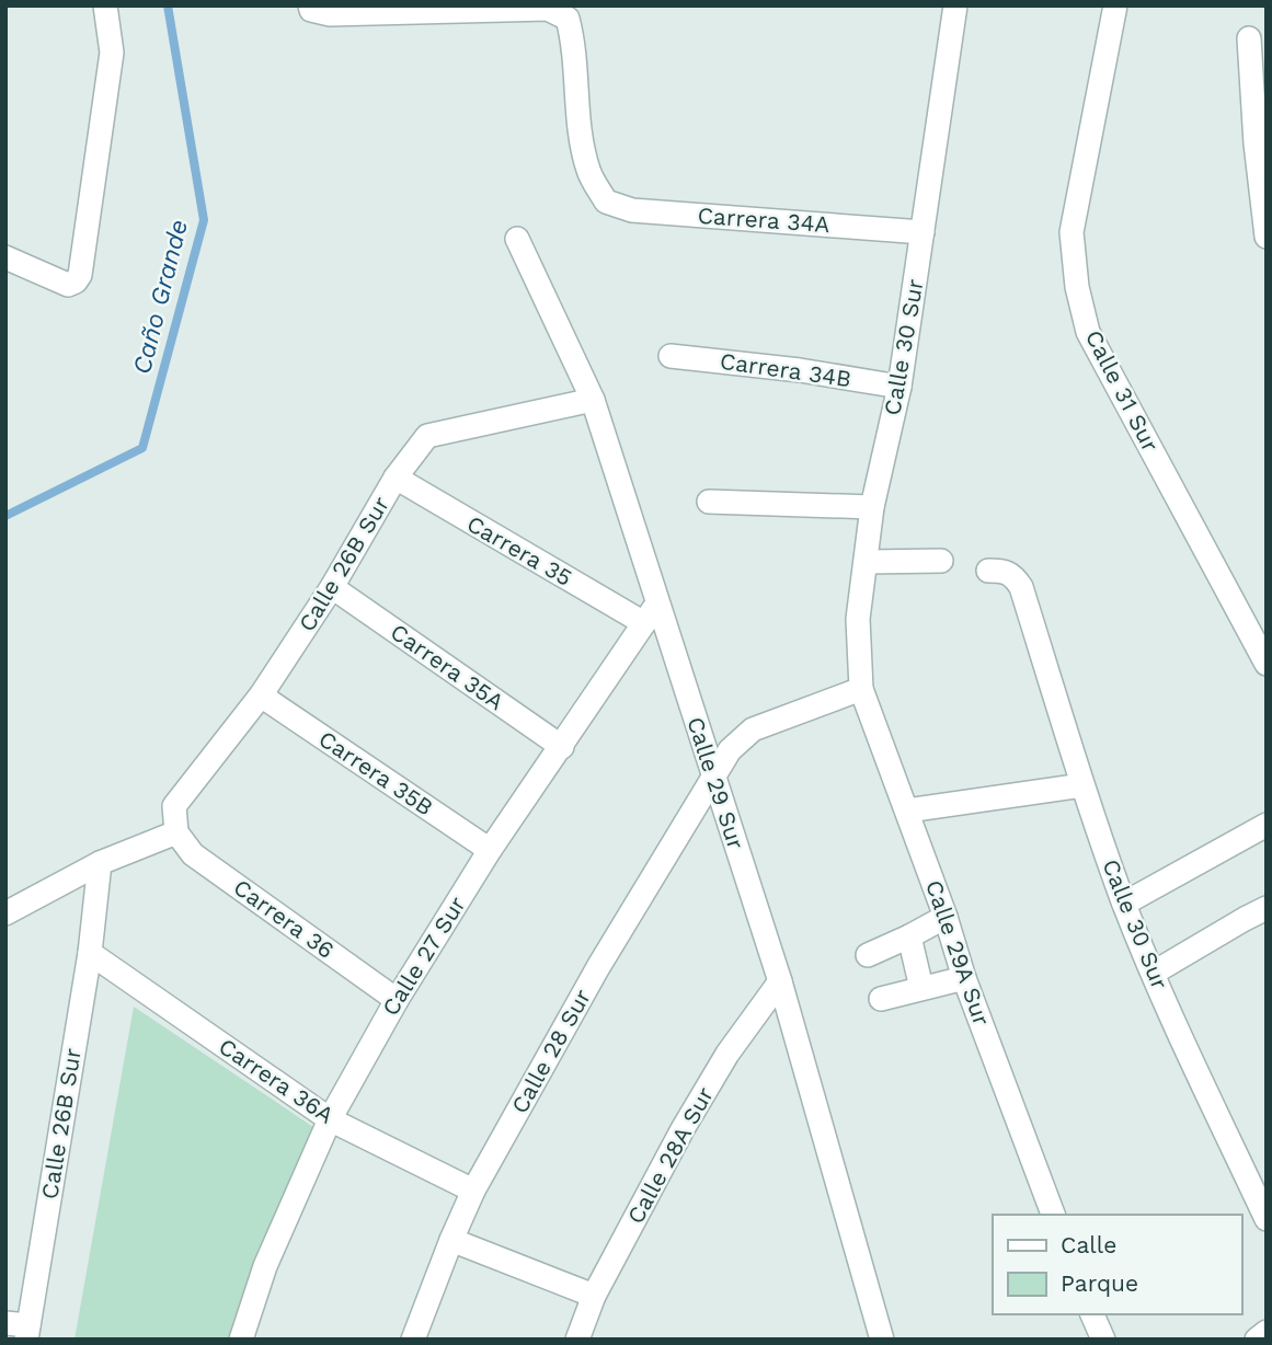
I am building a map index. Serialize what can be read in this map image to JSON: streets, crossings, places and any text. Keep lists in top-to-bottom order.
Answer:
{
  "streets": {
    "street": [
      "Carrera 34A",
      "Calle 30 Sur",
      "Carrera 34B",
      "Calle 31 Sur",
      "Carrera 35",
      "Calle 26B Sur",
      "Carrera 35A",
      "Carrera 35B",
      "Calle 29 Sur",
      "Carrera 36",
      "Calle 29A Sur",
      "Calle 27 Sur",
      "Calle 28 Sur",
      "Carrera 36A",
      "Calle 28A Sur"
    ]
  },
  "crossings": [
    ["Carrera 34A", "Calle 30 Sur"],
    ["Calle 30 Sur", "Carrera 34B"],
    ["Calle 30 Sur", "Calle 29A Sur"],
    ["Carrera 35", "Calle 26B Sur"],
    ["Carrera 35", "Calle 27 Sur"],
    ["Calle 26B Sur", "Carrera 35A"],
    ["Calle 26B Sur", "Carrera 35B"],
    ["Calle 26B Sur", "Calle 29 Sur"],
    ["Calle 26B Sur", "Carrera 36"],
    ["Calle 26B Sur", "Carrera 36A"],
    ["Carrera 35A", "Calle 27 Sur"],
    ["Carrera 35B", "Calle 27 Sur"],
    ["Calle 29 Sur", "Calle 27 Sur"],
    ["Calle 29 Sur", "Calle 28 Sur"],
    ["Calle 29 Sur", "Calle 28A Sur"],
    ["Carrera 36", "Calle 27 Sur"],
    ["Calle 27 Sur", "Carrera 36A"],
    ["Calle 28 Sur", "Carrera 36A"]
  ],
  "water": ["Caño Grande"],
  "legend": ["Calle", "Parque"]
}
